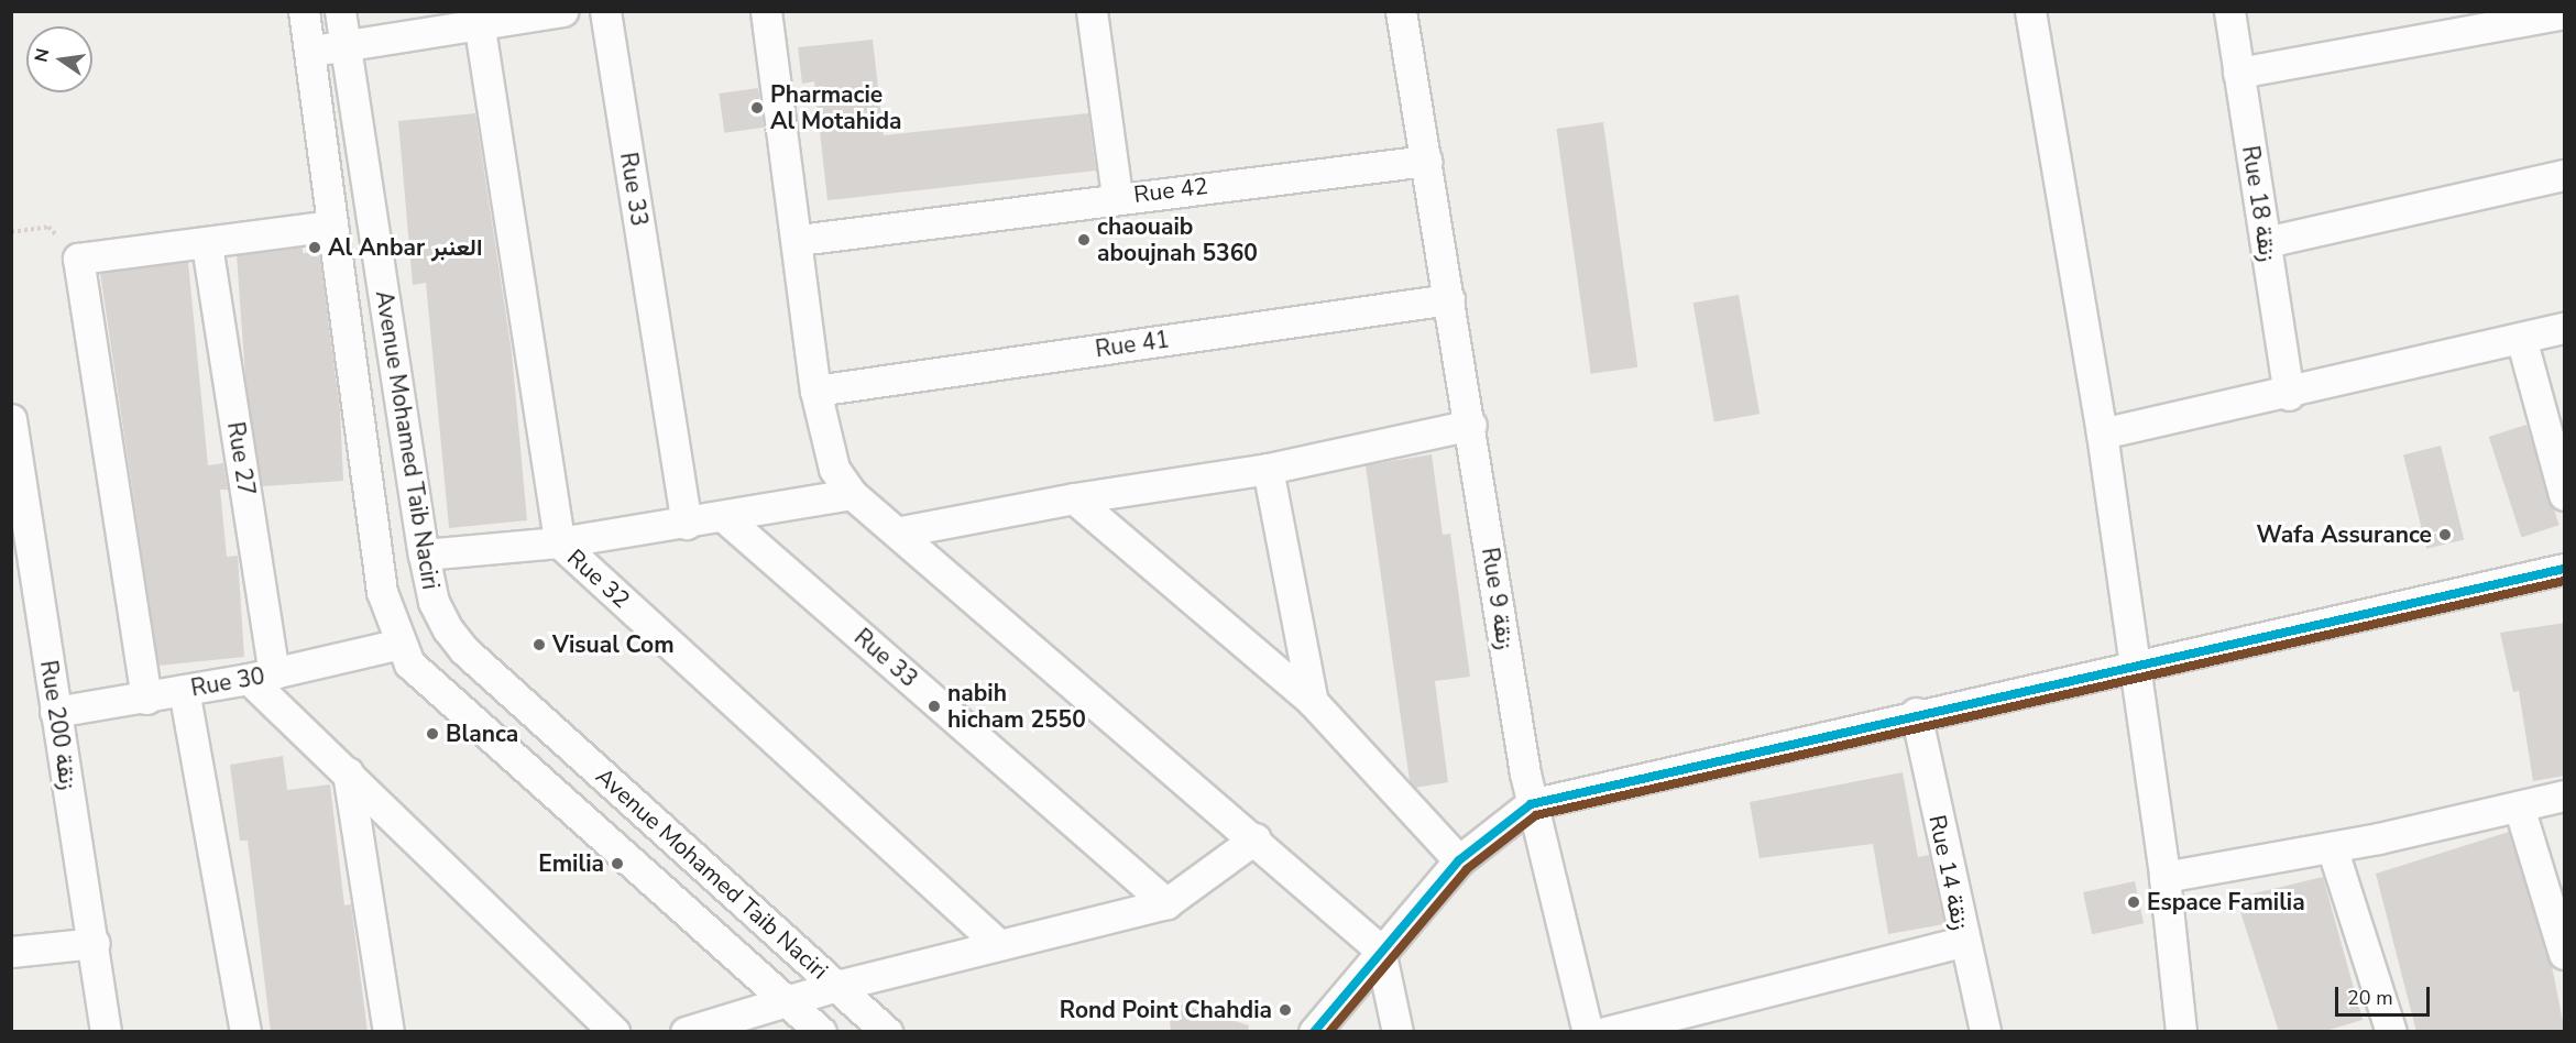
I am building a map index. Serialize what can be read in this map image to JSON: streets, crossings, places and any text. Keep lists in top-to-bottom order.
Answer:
{
  "streets": {
    "street": [
      "Rue 33",
      "Rue 42",
      "Rue 18 زنقة",
      "Rue 41",
      "Avenue Mohamed Taib Naciri",
      "Rue 27",
      "Rue 32",
      "Rue 9 زنقة",
      "Rue 30",
      "Rue 200 زنقة",
      "Rue 14 زنقة"
    ]
  },
  "crossings": [
    ["Rue 42", "Rue 9 زنقة"],
    ["Rue 41", "Rue 9 زنقة"],
    ["Avenue Mohamed Taib Naciri", "Rue 30"],
    ["Rue 27", "Rue 30"],
    ["Rue 30", "Rue 200 زنقة"]
  ],
  "places": [
    "Pharmacie Al Motahida",
    "chaouaib aboujnah 5360",
    "Al Anbar العنبر",
    "Wafa Assurance",
    "Visual Com",
    "nabih hicham 2550",
    "Blanca",
    "Emilia",
    "Espace Familia",
    "Rond Point Chahdia"
  ],
  "scale_bar": "20 m",
  "north": "left"
}
